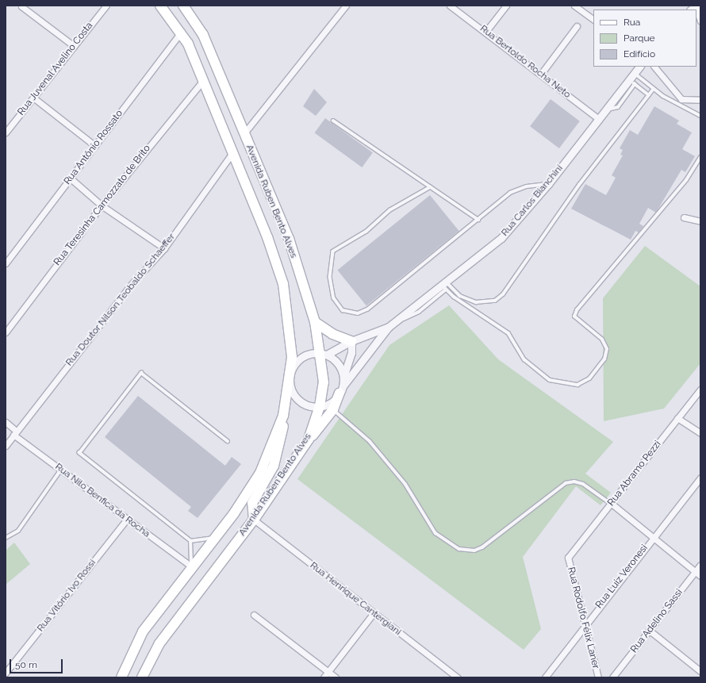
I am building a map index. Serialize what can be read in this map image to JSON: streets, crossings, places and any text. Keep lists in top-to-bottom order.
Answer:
{
  "streets": {
    "main road": ["Avenida Ruben Bento Alves"],
    "street": [
      "Rua Bertoldo Rocha Neto",
      "Rua Juvenal Avelino Costa",
      "Rua Antônio Rossato",
      "Rua Carlos Bianchini",
      "Rua Teresinha Camozzato de Brito",
      "Rua Doutor Nílson Teobaldo Schaeffer",
      "Rua Abramo Pezzi",
      "Rua Nilo Benfica da Rocha",
      "Rua Luiz Veronesi",
      "Rua Vitório Ivo Rossi",
      "Rua Henrique Cantergiani",
      "Rua Rodolfo Félix Laner",
      "Rua Adelino Sassi"
    ]
  },
  "crossings": [
    ["Rua Bertoldo Rocha Neto", "Rua Carlos Bianchini"],
    ["Rua Antônio Rossato", "Avenida Ruben Bento Alves"],
    ["Rua Carlos Bianchini", "Avenida Ruben Bento Alves"],
    ["Avenida Ruben Bento Alves", "Rua Teresinha Camozzato de Brito"],
    ["Avenida Ruben Bento Alves", "Rua Doutor Nílson Teobaldo Schaeffer"],
    ["Avenida Ruben Bento Alves", "Rua Nilo Benfica da Rocha"],
    ["Avenida Ruben Bento Alves", "Rua Henrique Cantergiani"],
    ["Rua Doutor Nílson Teobaldo Schaeffer", "Rua Nilo Benfica da Rocha"],
    ["Rua Abramo Pezzi", "Rua Rodolfo Félix Laner"],
    ["Rua Nilo Benfica da Rocha", "Rua Vitório Ivo Rossi"],
    ["Rua Luiz Veronesi", "Rua Rodolfo Félix Laner"]
  ],
  "legend": ["Rua", "Parque", "Edifício"],
  "scale_bar": "50 m"
}
